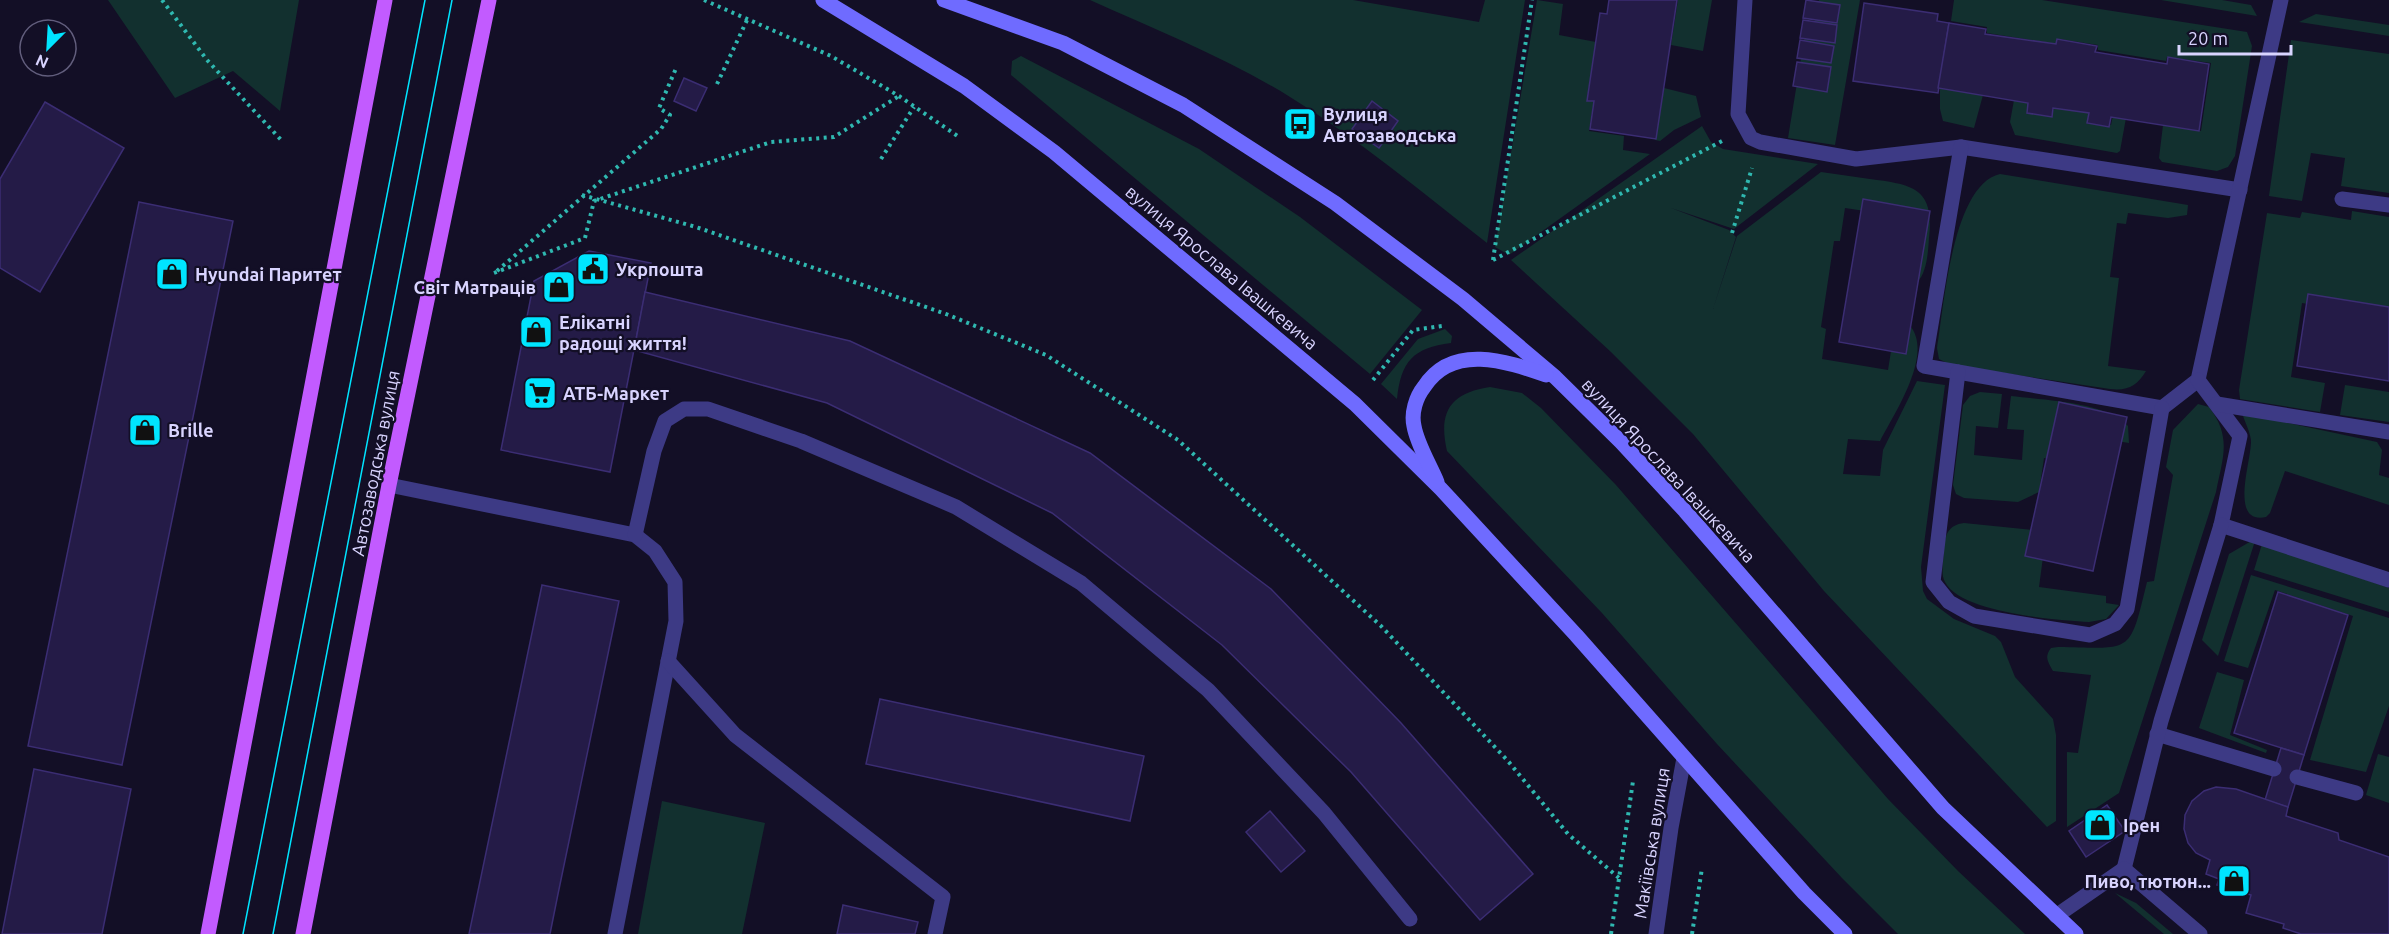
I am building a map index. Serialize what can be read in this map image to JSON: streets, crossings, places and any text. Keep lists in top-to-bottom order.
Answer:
{
  "streets": {
    "main road": ["вулиця Ярослава Івашкевича", "Автозаводська вулиця"],
    "street": ["Макіївська вулиця"]
  },
  "crossings": [
    ["вулиця Ярослава Івашкевича", "Макіївська вулиця"]
  ],
  "places": {
    "bus stop": ["Вулиця Автозаводська"],
    "public building": ["Укрпошта"],
    "shop": [
      "Hyundai Паритет",
      "Світ Матраців",
      "Елікатні радощі життя!",
      "Brille",
      "Ірен",
      "Пиво, тютюн..."
    ],
    "supermarket": ["АТБ-Маркет"]
  },
  "scale_bar": "20 m",
  "north": "bottom left"
}
